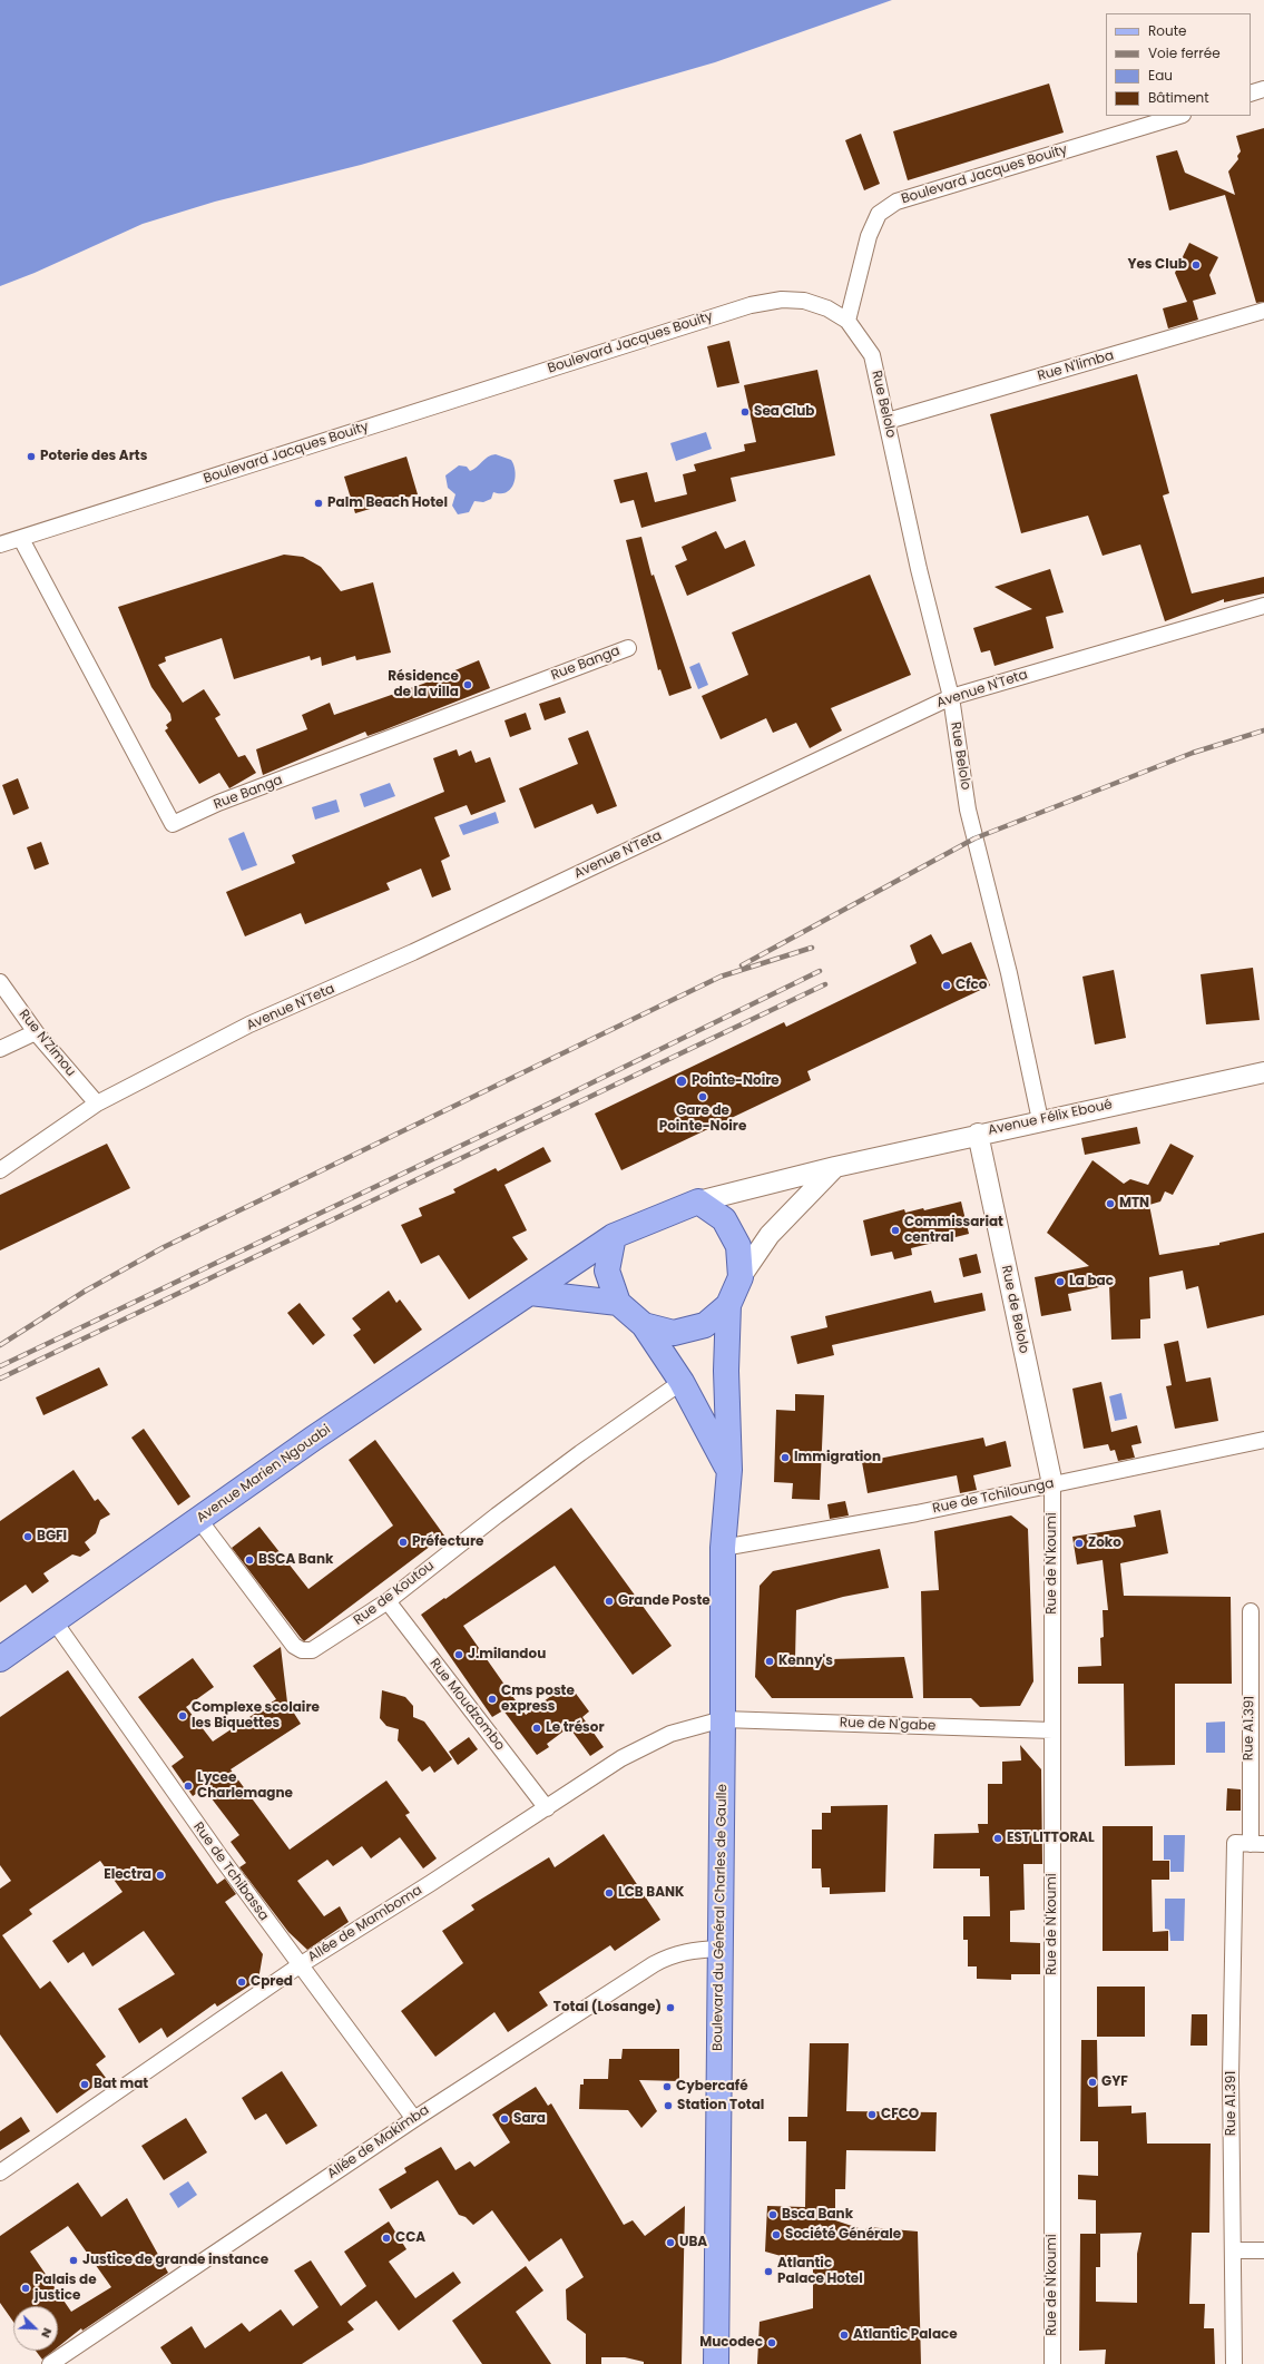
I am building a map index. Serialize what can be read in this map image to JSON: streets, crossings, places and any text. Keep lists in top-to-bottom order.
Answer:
{
  "streets": {
    "main road": ["Avenue Marien Ngouabi", "Boulevard du Général Charles de Gaulle"],
    "street": [
      "Boulevard Jacques Bouity",
      "Rue N'limba",
      "Rue Belolo",
      "Rue Banga",
      "Avenue N'Teta",
      "Rue N'Zimou",
      "Avenue Félix Eboué",
      "Rue de Belolo",
      "Rue de Tchilounga",
      "Rue de N'koumi",
      "Rue de Koutou",
      "Rue Moudzombo",
      "Rue de N'gabe",
      "Rue A1.391",
      "Rue de Tchibassa",
      "Allée de Mamboma",
      "Allée de Makimba"
    ]
  },
  "crossings": [
    ["Boulevard Jacques Bouity", "Rue Belolo"],
    ["Boulevard Jacques Bouity", "Rue Banga"],
    ["Rue N'limba", "Rue Belolo"],
    ["Rue Belolo", "Avenue N'Teta"],
    ["Rue Belolo", "Avenue Félix Eboué"],
    ["Avenue N'Teta", "Rue N'Zimou"],
    ["Avenue Félix Eboué", "Rue de Belolo"],
    ["Avenue Félix Eboué", "Avenue Marien Ngouabi"],
    ["Avenue Félix Eboué", "Boulevard du Général Charles de Gaulle"],
    ["Rue de Belolo", "Rue de Tchilounga"],
    ["Rue de Belolo", "Rue de N'koumi"],
    ["Avenue Marien Ngouabi", "Rue de Koutou"],
    ["Avenue Marien Ngouabi", "Rue de Tchibassa"],
    ["Avenue Marien Ngouabi", "Boulevard du Général Charles de Gaulle"],
    ["Rue de Tchilounga", "Rue de N'koumi"],
    ["Rue de Tchilounga", "Boulevard du Général Charles de Gaulle"],
    ["Rue de N'koumi", "Rue de N'gabe"],
    ["Rue de Koutou", "Rue Moudzombo"],
    ["Rue Moudzombo", "Allée de Mamboma"],
    ["Rue de N'gabe", "Boulevard du Général Charles de Gaulle"],
    ["Rue de N'gabe", "Allée de Mamboma"],
    ["Rue de Tchibassa", "Allée de Mamboma"],
    ["Rue de Tchibassa", "Allée de Makimba"],
    ["Boulevard du Général Charles de Gaulle", "Allée de Mamboma"],
    ["Boulevard du Général Charles de Gaulle", "Allée de Makimba"]
  ],
  "places": [
    "Yes Club",
    "Sea Club",
    "Poterie des Arts",
    "Palm Beach Hotel",
    "Résidence de la villa",
    "Cfco",
    "Pointe-Noire",
    "Gare de Pointe-Noire",
    "MTN",
    "Commissariat central",
    "La bac",
    "Immigration",
    "BGFI",
    "Préfecture",
    "Zoko",
    "BSCA Bank",
    "Grande Poste",
    "J.milandou",
    "Kenny's",
    "Cms poste express",
    "Complexe scolaire les Biquettes",
    "Le trésor",
    "Lycee Charlemagne",
    "EST LITTORAL",
    "Electra",
    "LCB BANK",
    "Cpred",
    "Total (Losange)",
    "GYF",
    "Bat mat",
    "Cybercafé",
    "Station Total",
    "CFCO",
    "Sara",
    "Bsca Bank",
    "Société Générale",
    "CCA",
    "UBA",
    "Justice de grande instance",
    "Atlantic Palace Hotel",
    "Palais de justice",
    "Atlantic Palace",
    "Mucodec"
  ],
  "legend": [
    "Route",
    "Voie ferrée",
    "Eau",
    "Bâtiment"
  ],
  "north": "bottom right"
}
